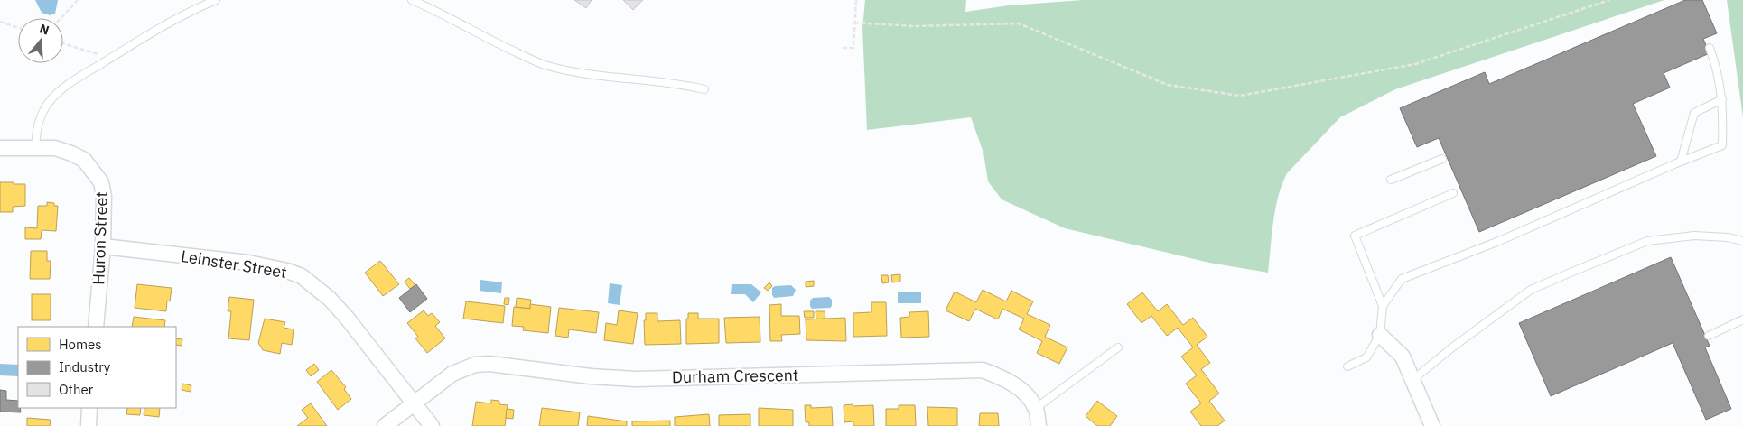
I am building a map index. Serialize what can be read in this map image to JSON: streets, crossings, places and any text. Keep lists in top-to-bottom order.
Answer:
{
  "streets": {
    "street": ["Huron Street", "Leinster Street", "Durham Crescent"]
  },
  "crossings": [
    ["Huron Street", "Leinster Street"],
    ["Leinster Street", "Durham Crescent"]
  ],
  "legend": ["Homes", "Industry", "Other"],
  "north": "top"
}
